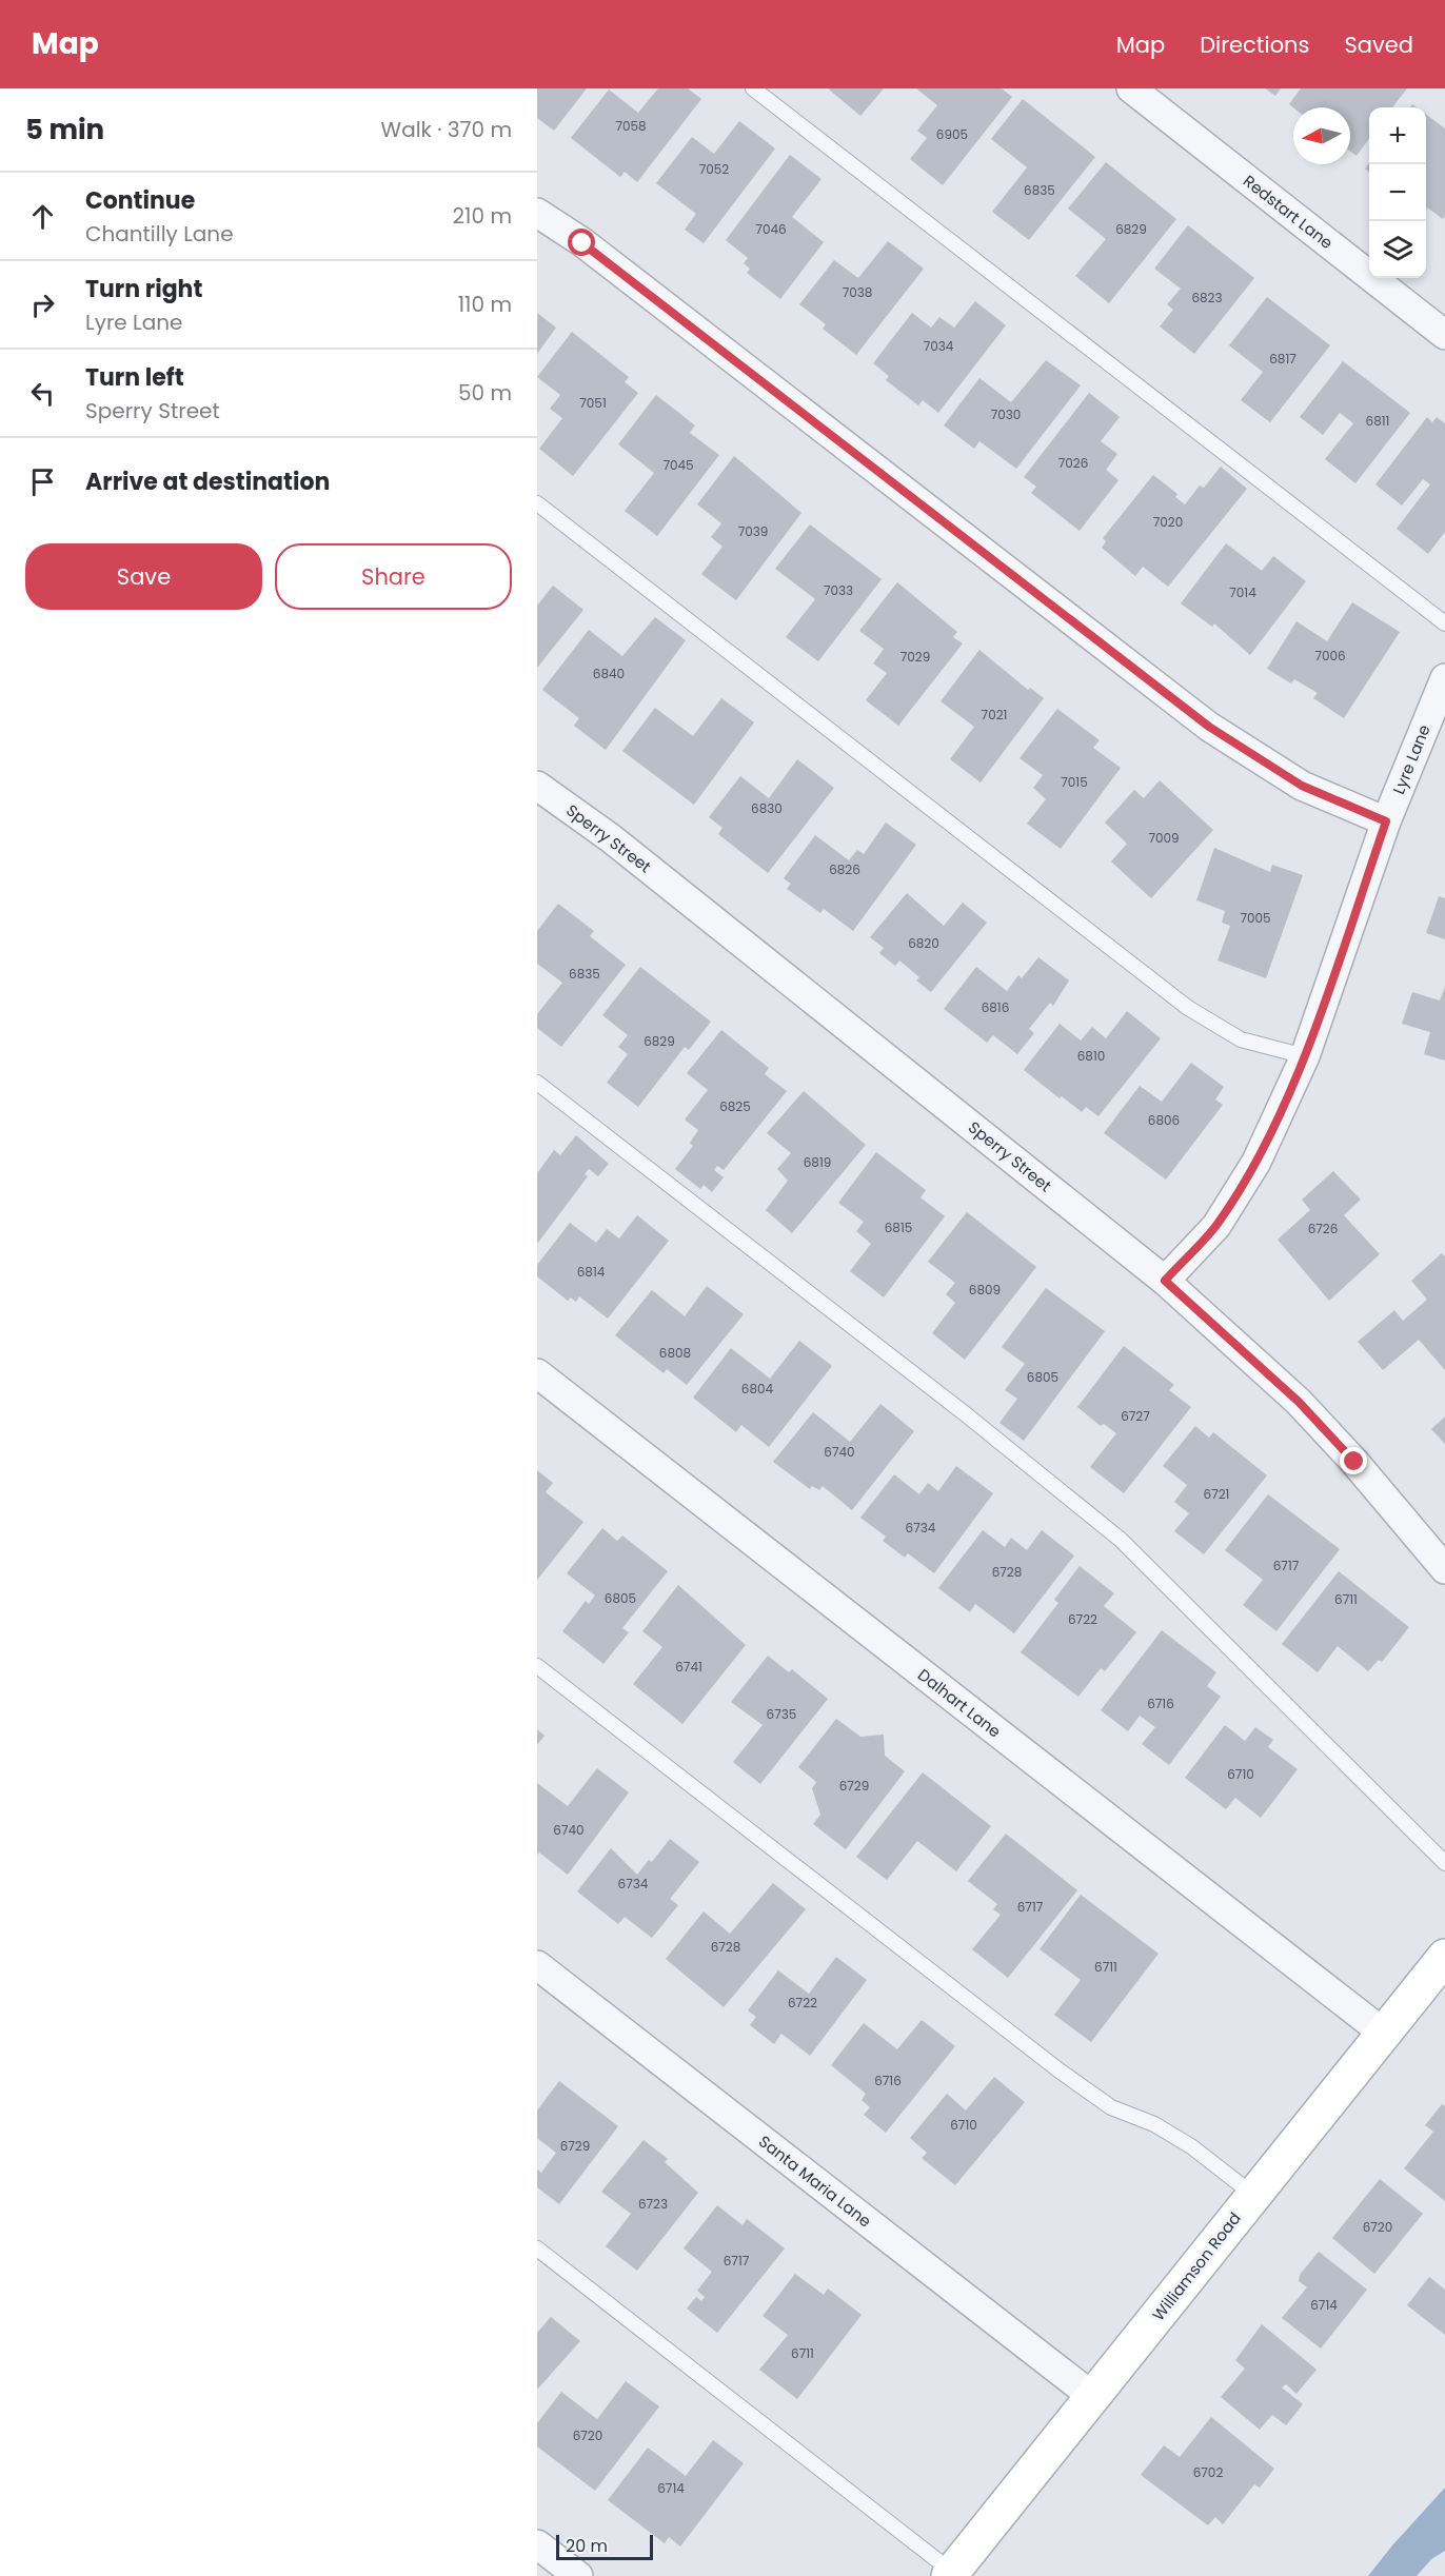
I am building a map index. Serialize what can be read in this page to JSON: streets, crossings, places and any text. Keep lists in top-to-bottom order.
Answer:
{
  "streets": {
    "street": [
      "Redstart Lane",
      "Lyre Lane",
      "Sperry Street",
      "Dalhart Lane",
      "Santa Maria Lane",
      "Williamson Road"
    ]
  },
  "crossings": [
    ["Lyre Lane", "Sperry Street"],
    ["Dalhart Lane", "Williamson Road"],
    ["Santa Maria Lane", "Williamson Road"]
  ],
  "house_numbers": [
    "7058",
    "6905",
    "7052",
    "6835",
    "7046",
    "6829",
    "7038",
    "6823",
    "7034",
    "6817",
    "7051",
    "7030",
    "6811",
    "7026",
    "7045",
    "7020",
    "7039",
    "7033",
    "7014",
    "7006",
    "7029",
    "6840",
    "7021",
    "7015",
    "6830",
    "7009",
    "6826",
    "7005",
    "6820",
    "6835",
    "6816",
    "6829",
    "6810",
    "6825",
    "6806",
    "6819",
    "6815",
    "6726",
    "6814",
    "6809",
    "6808",
    "6805",
    "6804",
    "6727",
    "6740",
    "6721",
    "6734",
    "6717",
    "6728",
    "6805",
    "6711",
    "6722",
    "6741",
    "6716",
    "6735",
    "6710",
    "6729",
    "6740",
    "6734",
    "6717",
    "6728",
    "6711",
    "6722",
    "6716",
    "6710",
    "6729",
    "6723",
    "6720",
    "6717",
    "6714",
    "6711",
    "6720",
    "6702",
    "6714"
  ],
  "scale_bar": "20 m",
  "north": "left",
  "page": {
    "header": "Map",
    "nav": ["Map", "Directions", "Saved"],
    "heading": ["5 min", "Walk · 370 m"],
    "map_buttons": ["+", "−"],
    "list": [
      ["Continue", "Chantilly Lane", "210 m"],
      ["Turn right", "Lyre Lane", "110 m"],
      ["Turn left", "Sperry Street", "50 m"],
      "Arrive at destination"
    ],
    "buttons": ["Save", "Share"],
    "scale": "20 m"
  }
}
